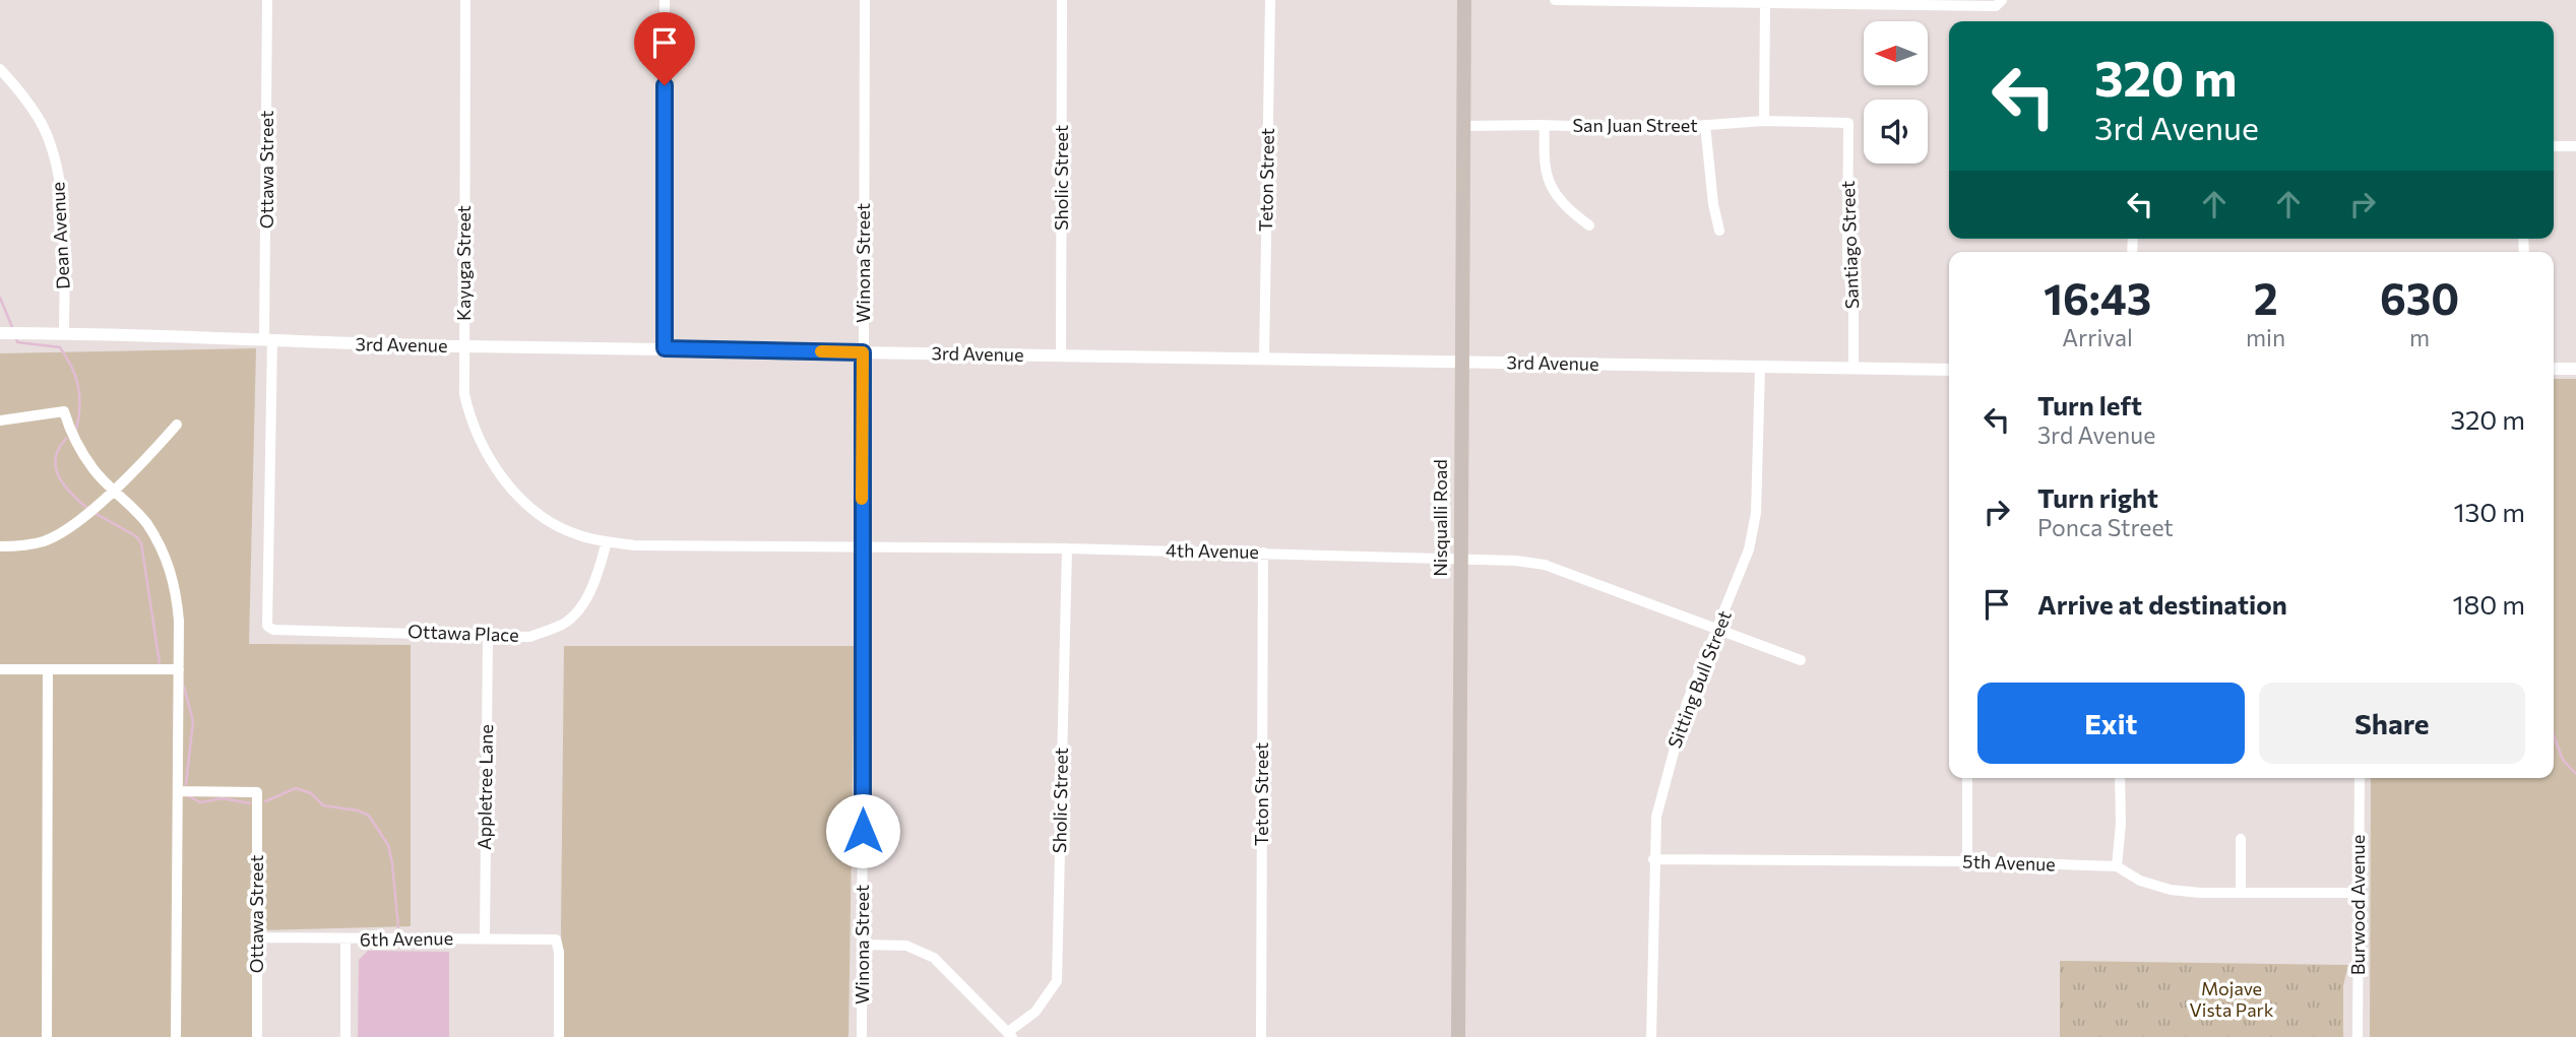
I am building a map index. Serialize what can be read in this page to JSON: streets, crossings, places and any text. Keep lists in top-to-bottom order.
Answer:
{
  "streets": {
    "main road": ["Nisqualli Road"],
    "street": [
      "San Juan Street",
      "Ottawa Street",
      "Sholic Street",
      "Teton Street",
      "Dean Avenue",
      "Santiago Street",
      "Kayuga Street",
      "Winona Street",
      "3rd Avenue",
      "4th Avenue",
      "Ottawa Place",
      "Sitting Bull Street",
      "Appletree Lane",
      "5th Avenue",
      "Burwood Avenue",
      "6th Avenue"
    ]
  },
  "crossings": [
    ["San Juan Street", "Santiago Street"],
    ["San Juan Street", "Nisqualli Road"],
    ["Ottawa Street", "3rd Avenue"],
    ["Ottawa Street", "Ottawa Place"],
    ["Ottawa Street", "6th Avenue"],
    ["Sholic Street", "3rd Avenue"],
    ["Sholic Street", "4th Avenue"],
    ["Teton Street", "3rd Avenue"],
    ["Teton Street", "4th Avenue"],
    ["Dean Avenue", "3rd Avenue"],
    ["Santiago Street", "3rd Avenue"],
    ["Kayuga Street", "3rd Avenue"],
    ["Kayuga Street", "4th Avenue"],
    ["Kayuga Street", "Ottawa Place"],
    ["Winona Street", "3rd Avenue"],
    ["Winona Street", "4th Avenue"],
    ["3rd Avenue", "Nisqualli Road"],
    ["3rd Avenue", "Sitting Bull Street"],
    ["Nisqualli Road", "4th Avenue"],
    ["4th Avenue", "Ottawa Place"],
    ["4th Avenue", "Sitting Bull Street"],
    ["Ottawa Place", "Appletree Lane"],
    ["Sitting Bull Street", "5th Avenue"],
    ["Appletree Lane", "6th Avenue"],
    ["5th Avenue", "Burwood Avenue"]
  ],
  "parks": ["Mojave Vista Park"],
  "north": "left",
  "page": {
    "turn": ["320 m", "3rd Avenue"],
    "eta": [
      "16:43",
      "Arrival",
      "2",
      "min",
      "630",
      "m"
    ],
    "list": [
      {
        "name": "Turn left",
        "note": "3rd Avenue",
        "value": "320 m"
      },
      {
        "name": "Turn right",
        "note": "Ponca Street",
        "value": "130 m"
      },
      {
        "name": "Arrive at destination",
        "value": "180 m"
      }
    ],
    "buttons": ["Exit", "Share"]
  }
}
